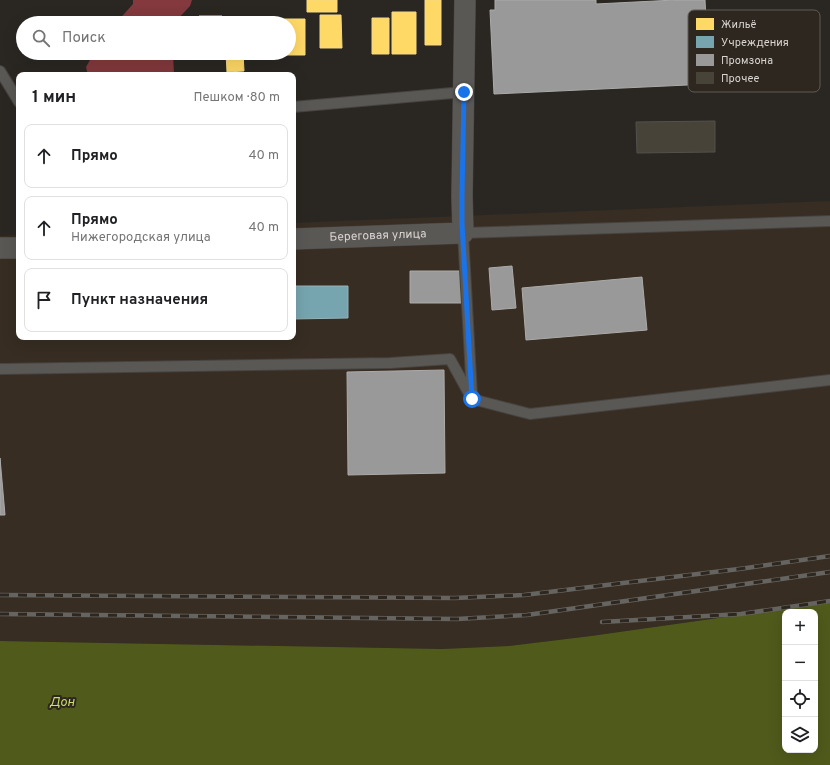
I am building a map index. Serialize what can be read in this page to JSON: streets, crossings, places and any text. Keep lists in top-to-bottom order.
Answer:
{
  "streets": {
    "street": ["Береговая улица"]
  },
  "water": ["Дон"],
  "legend": [
    "Жильё",
    "Учреждения",
    "Промзона",
    "Прочее"
  ],
  "page": {
    "search": "Поиск",
    "heading": ["1 мин", "Пешком · 80 m"],
    "list": [
      ["Прямо", "40 m"],
      ["Прямо", "Нижегородская улица", "40 m"],
      "Пункт назначения"
    ],
    "map_buttons": ["+", "−"]
  }
}
